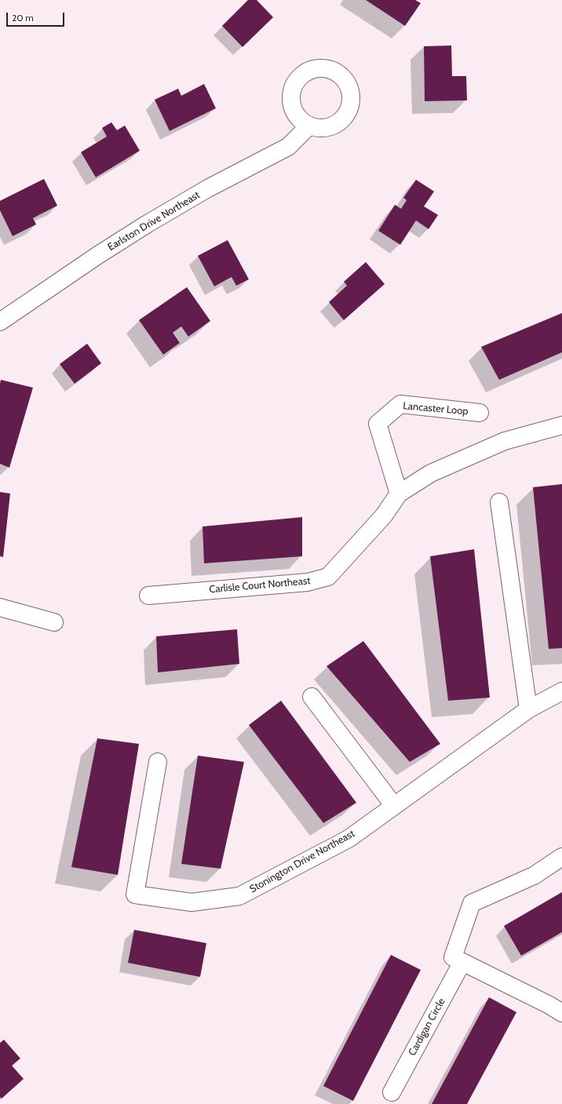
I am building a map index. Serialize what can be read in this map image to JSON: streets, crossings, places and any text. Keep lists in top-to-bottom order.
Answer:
{
  "streets": {
    "street": [
      "Earlston Drive Northeast",
      "Lancaster Loop",
      "Carlisle Court Northeast",
      "Stonington Drive Northeast",
      "Cardigan Circle"
    ]
  },
  "crossings": [
    ["Lancaster Loop", "Carlisle Court Northeast"]
  ],
  "scale_bar": "20 m"
}
